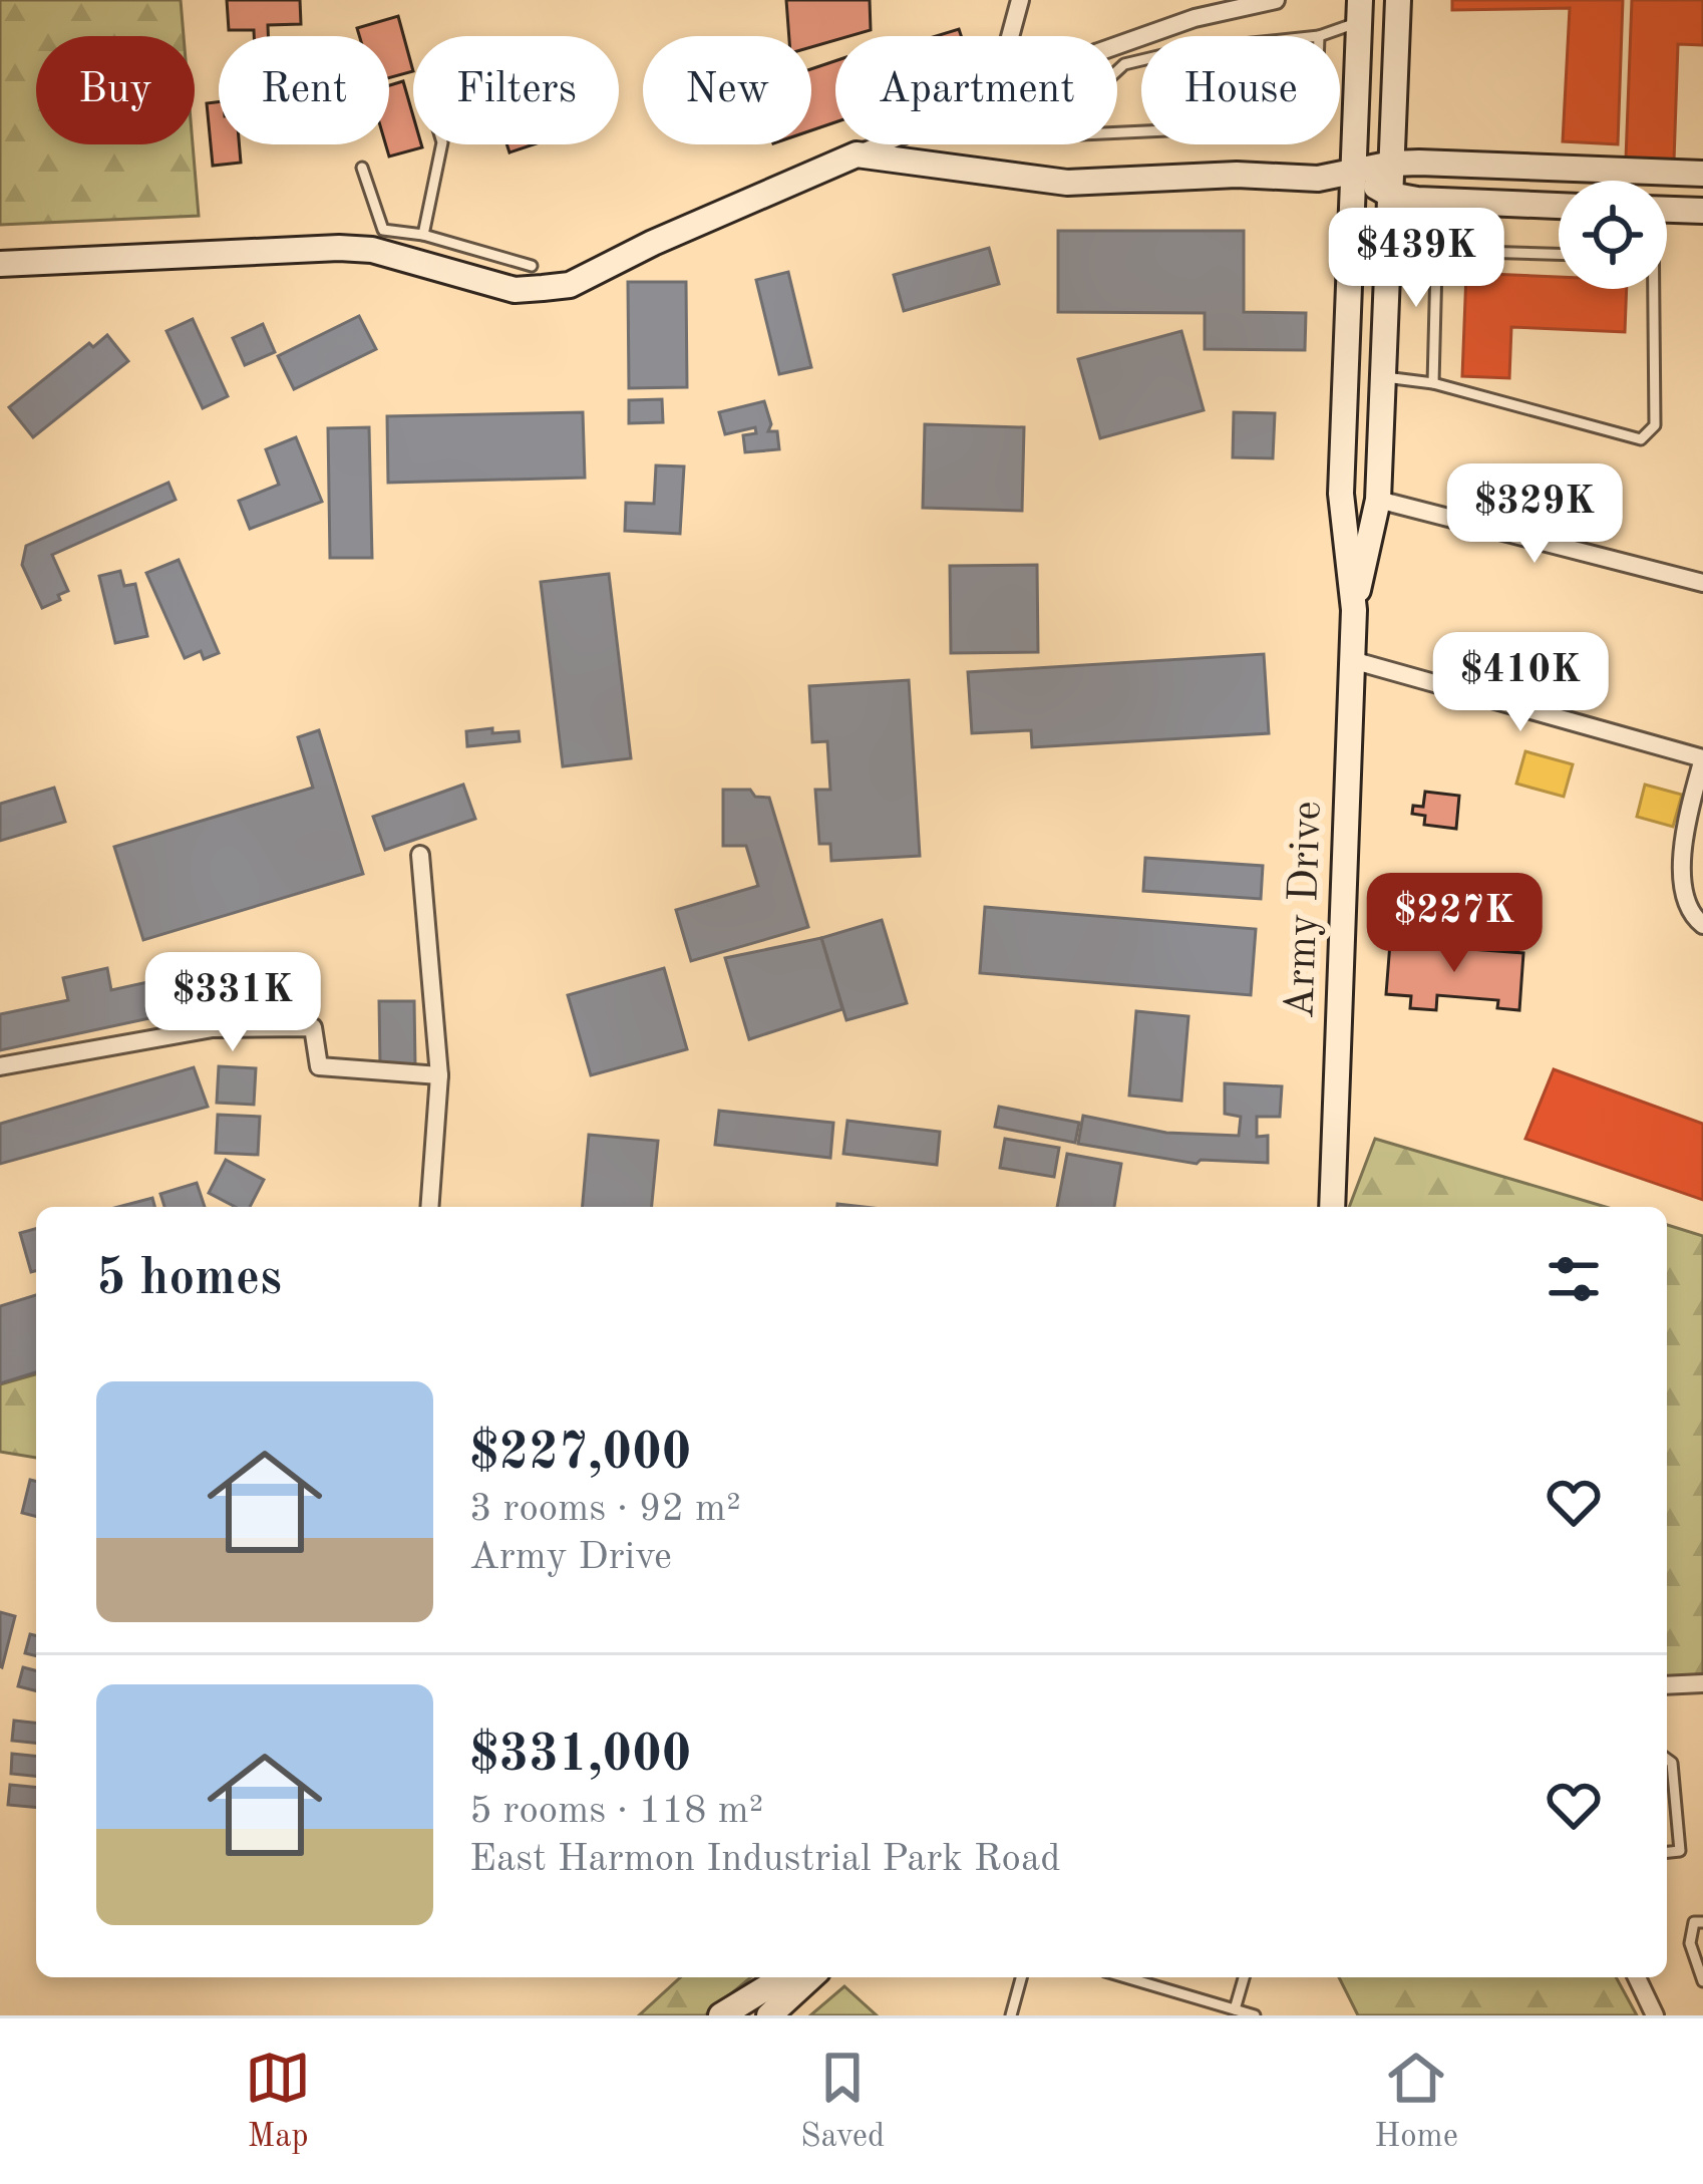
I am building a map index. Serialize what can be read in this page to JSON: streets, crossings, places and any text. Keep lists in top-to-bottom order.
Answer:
{
  "streets": {
    "main road": ["Army Drive"]
  },
  "page": {
    "chip": [
      "Buy",
      "Rent",
      "Filters",
      "New",
      "Apartment",
      "House"
    ],
    "price": [
      "$439K",
      "$329K",
      "$410K",
      "$227K",
      "$331K"
    ],
    "heading": "5 homes",
    "list": [
      {
        "name": "$227,000",
        "note": "3 rooms · 92 m² · Army Drive"
      },
      {
        "name": "$331,000",
        "note": "5 rooms · 118 m² · East Harmon Industrial Park Road"
      }
    ],
    "tabs": ["Map", "Saved", "Home"]
  }
}
